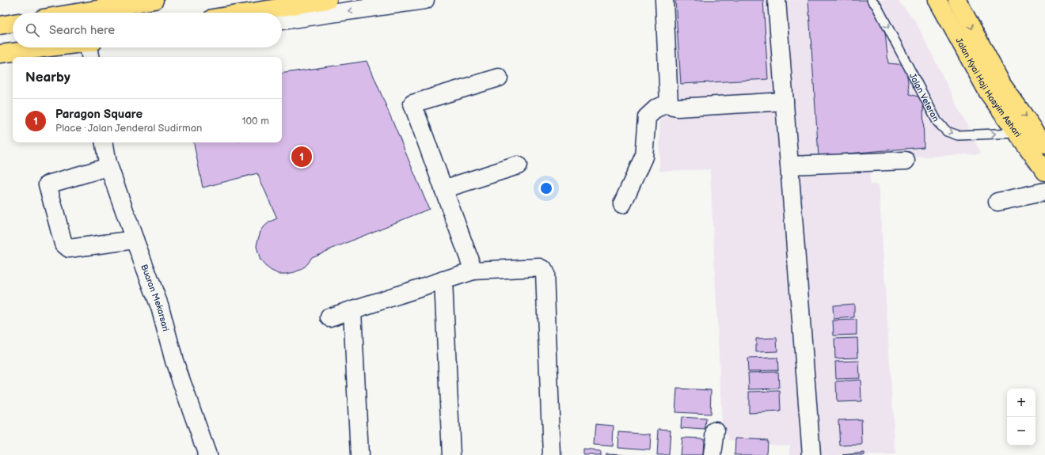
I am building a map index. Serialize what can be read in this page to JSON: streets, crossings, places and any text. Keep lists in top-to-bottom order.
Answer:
{
  "streets": {
    "main road": ["Jalan Kyai Haji Hasyim Ashari"],
    "street": ["Buaran Mekarsari"],
    "lane": ["Jalan Veteran"]
  },
  "crossings": [
    ["Jalan Kyai Haji Hasyim Ashari", "Jalan Veteran"]
  ],
  "one_way": ["Jalan Veteran"],
  "page": {
    "search": "Search here",
    "heading": "Nearby",
    "list": [
      {
        "mark": "1",
        "name": "Paragon Square",
        "note": "Place · Jalan Jenderal Sudirman",
        "value": "100 m"
      }
    ],
    "pins": "1",
    "map_buttons": ["+", "−"]
  }
}
